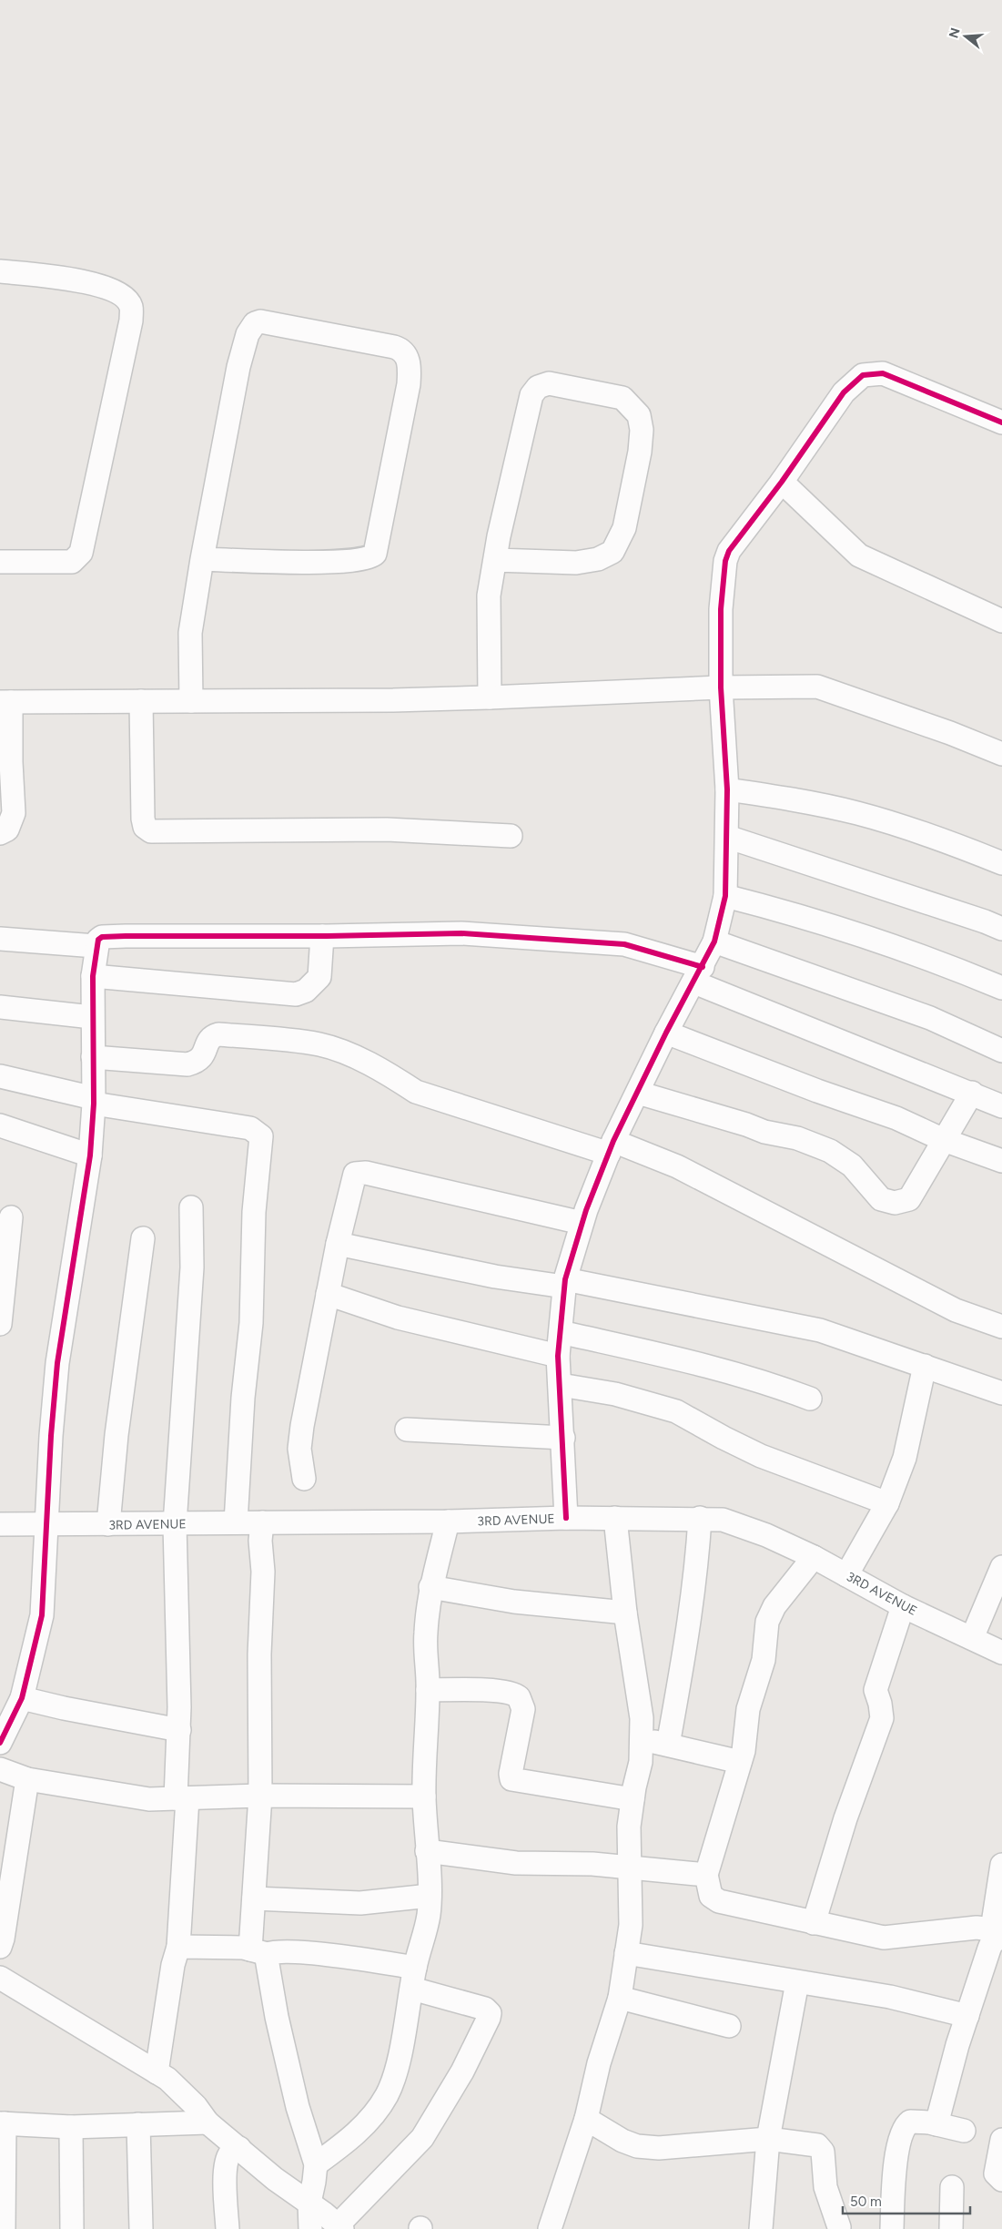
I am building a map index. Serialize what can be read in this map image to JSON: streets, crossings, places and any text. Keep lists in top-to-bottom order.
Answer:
{
  "streets": {
    "street": ["3RD AVENUE"]
  },
  "scale_bar": "50 m",
  "north": "left"
}
